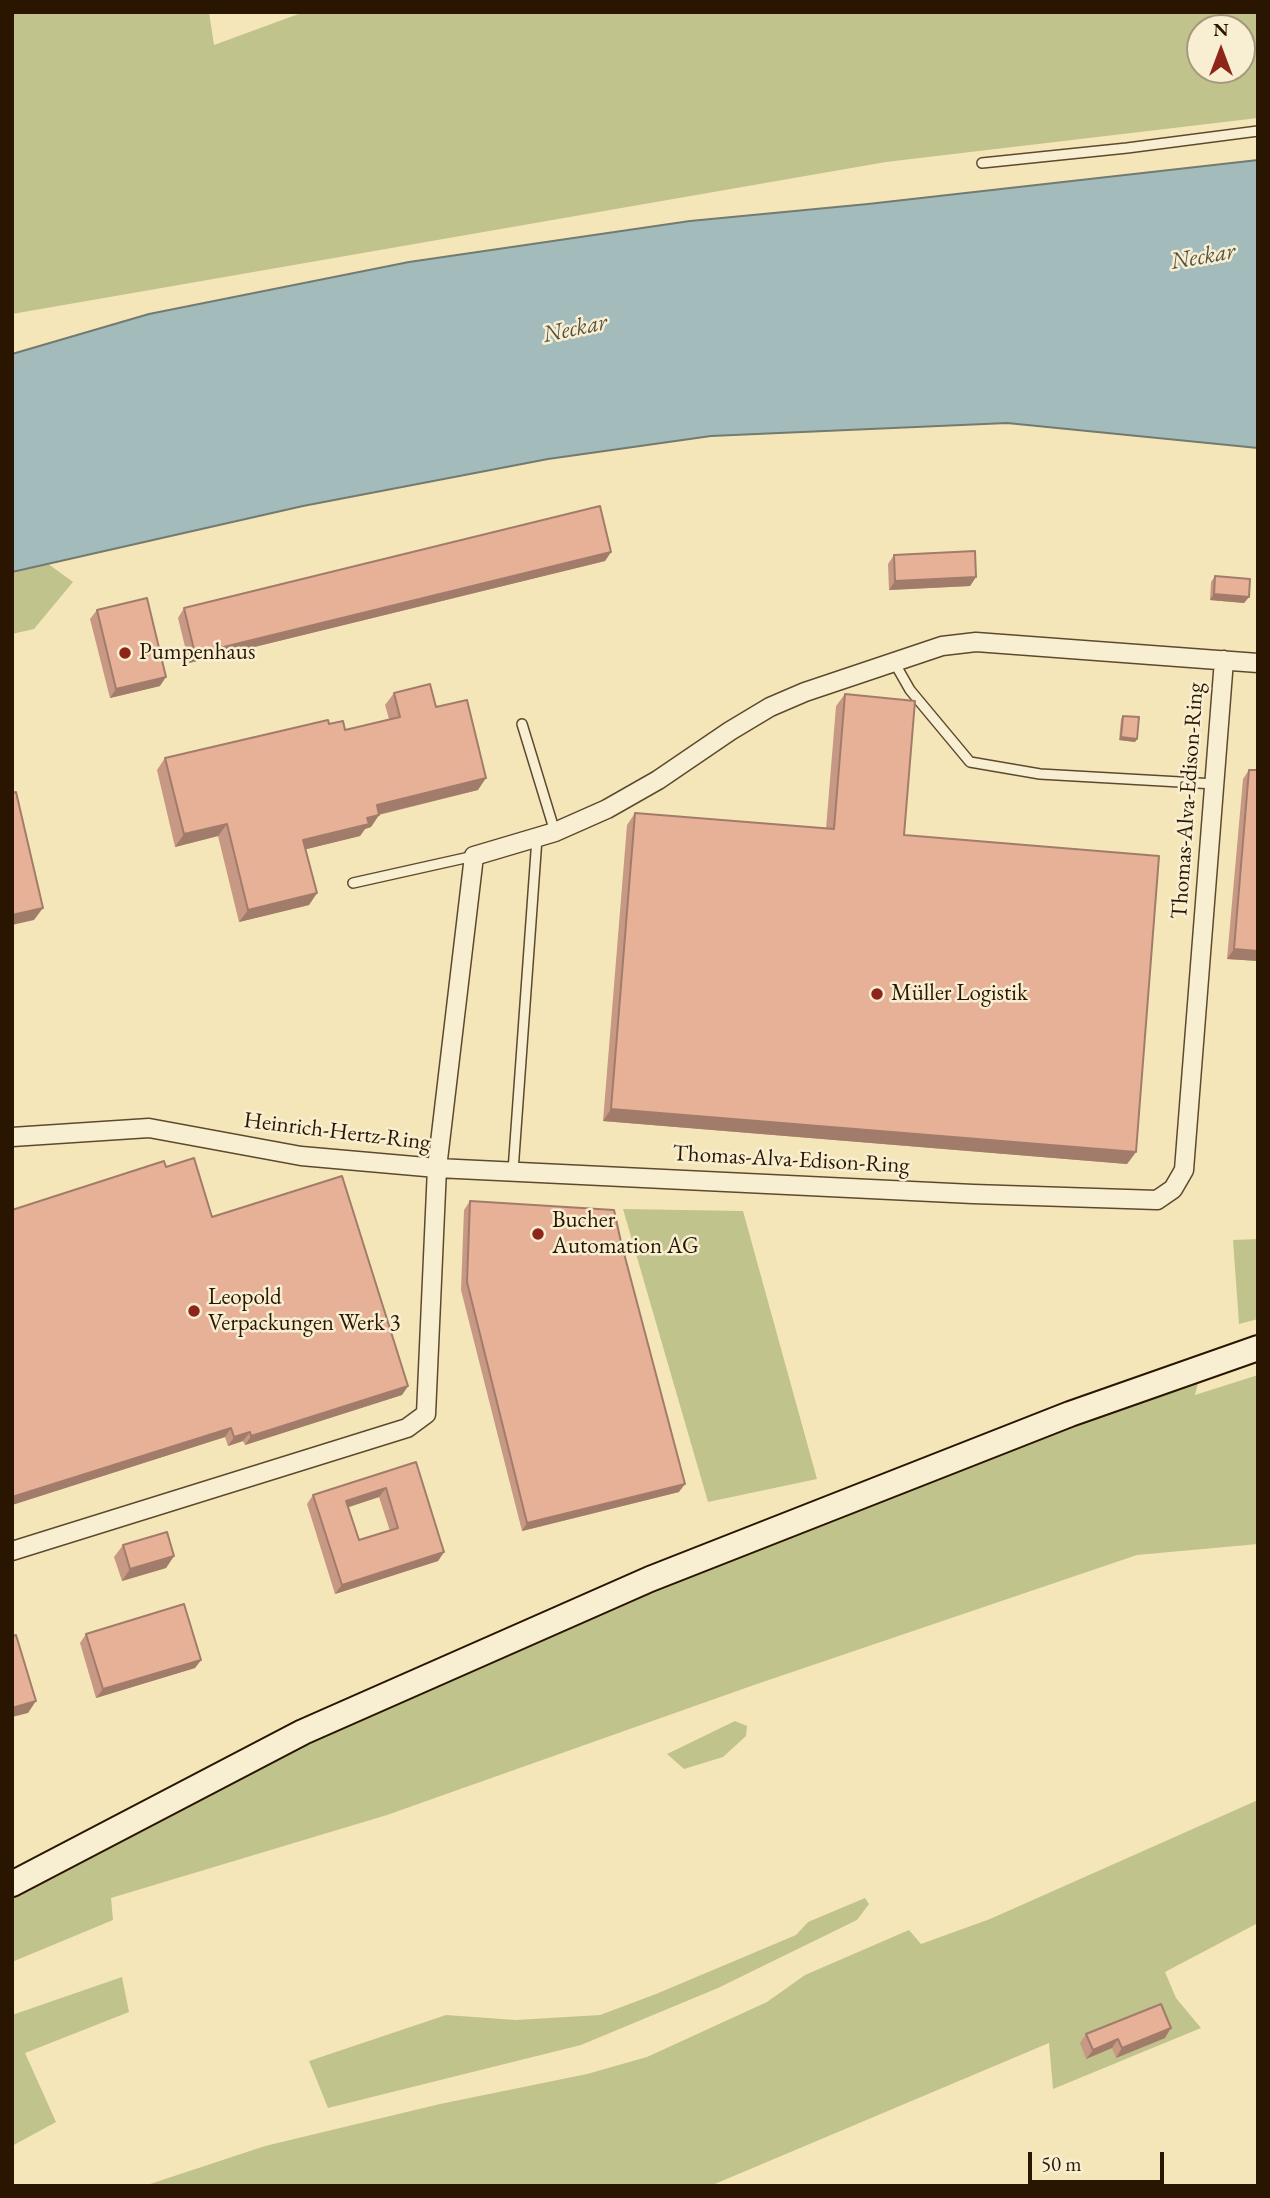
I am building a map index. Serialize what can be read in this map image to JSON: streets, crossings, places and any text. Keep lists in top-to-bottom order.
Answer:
{
  "streets": {
    "street": ["Thomas-Alva-Edison-Ring", "Heinrich-Hertz-Ring"]
  },
  "crossings": [
    ["Thomas-Alva-Edison-Ring", "Heinrich-Hertz-Ring"]
  ],
  "water": ["Neckar"],
  "places": [
    "Pumpenhaus",
    "Müller Logistik",
    "Bucher Automation AG",
    "Leopold Verpackungen Werk 3"
  ],
  "scale_bar": "50 m",
  "north": "top"
}
